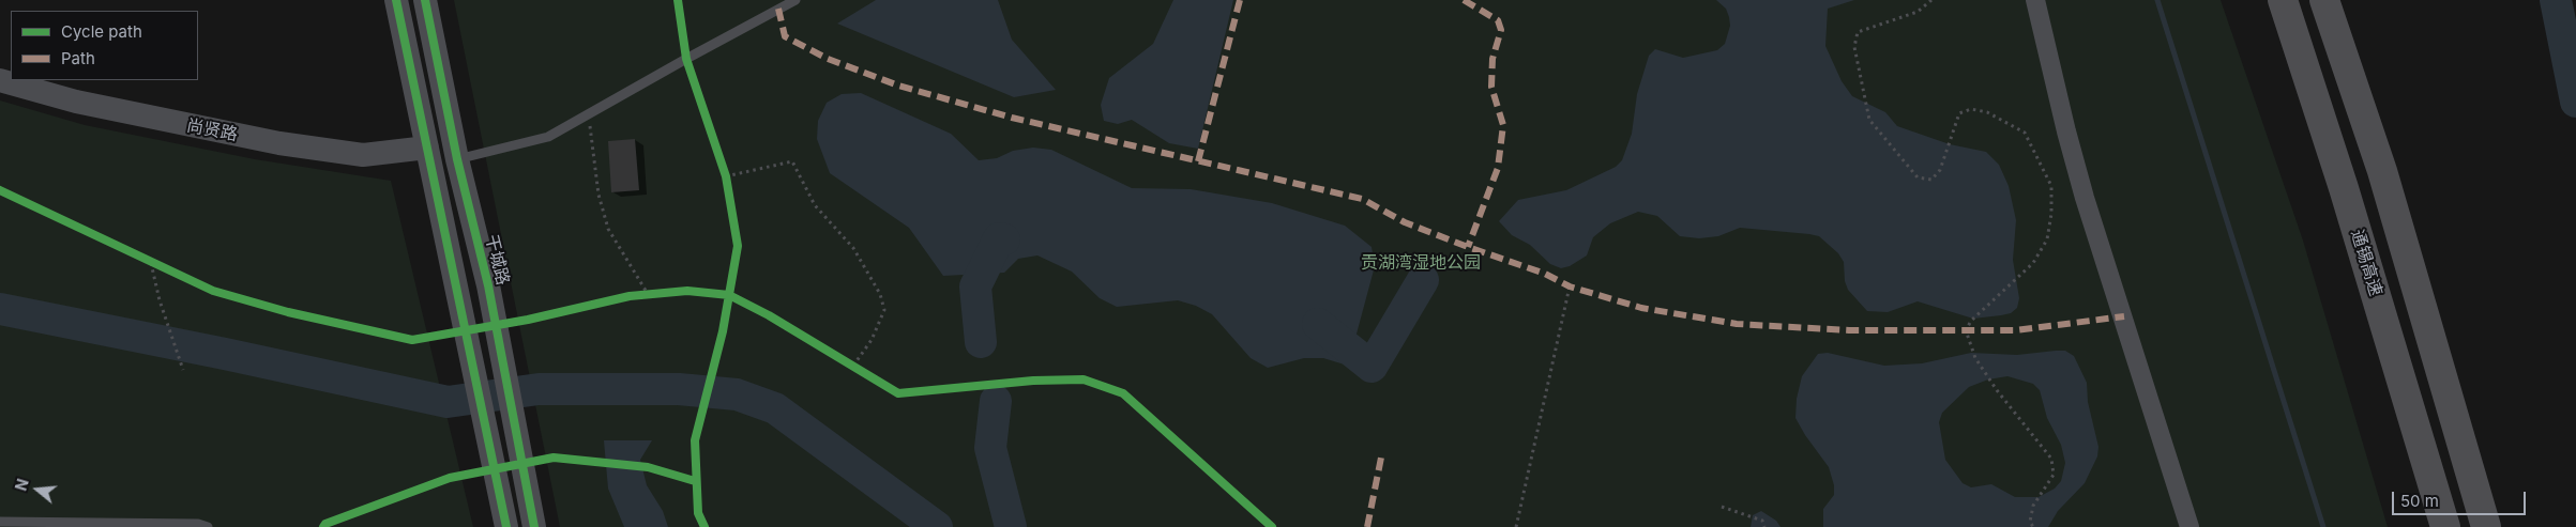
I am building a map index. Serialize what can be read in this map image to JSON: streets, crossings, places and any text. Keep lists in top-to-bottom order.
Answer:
{
  "streets": {
    "highway": ["通锡高速"],
    "street": ["尚贤路", "干城路"]
  },
  "parks": ["贡湖湾湿地公园"],
  "legend": ["Cycle path", "Path"],
  "scale_bar": "50 m",
  "north": "left"
}
